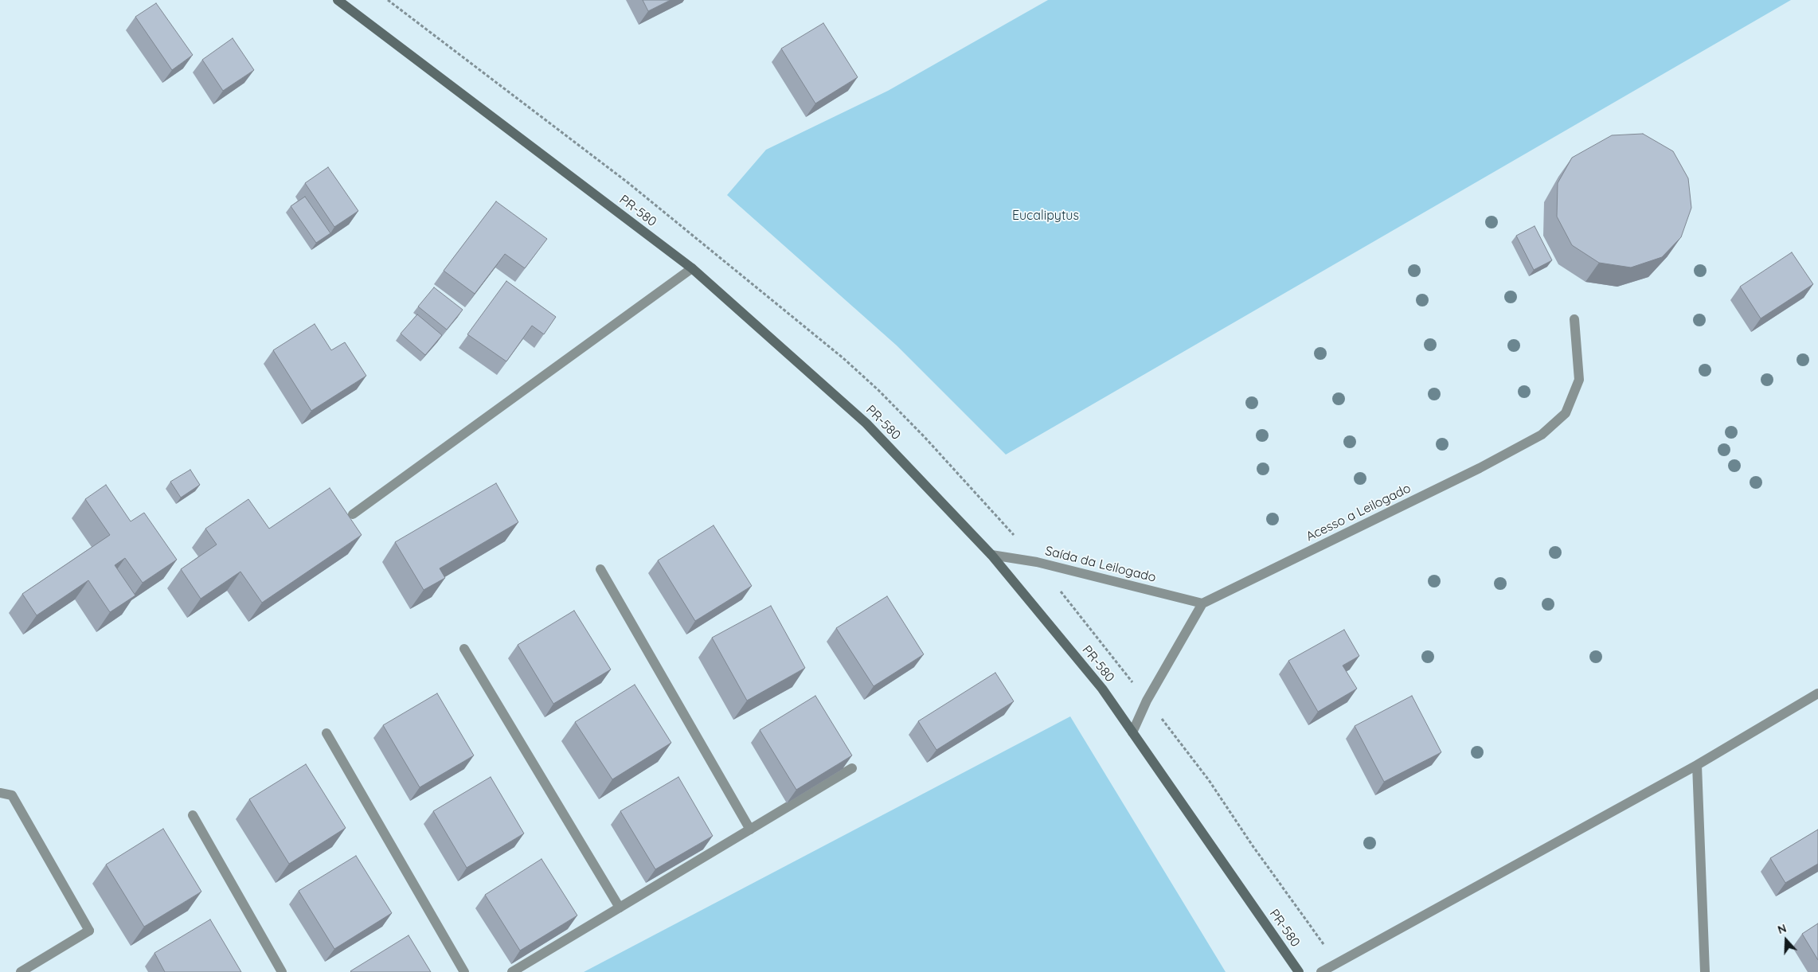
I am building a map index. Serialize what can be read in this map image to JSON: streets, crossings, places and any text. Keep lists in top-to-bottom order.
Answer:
{
  "streets": {
    "main road": ["PR-580"],
    "street": ["Acesso a Leilogado", "Saída da Leilogado"]
  },
  "crossings": [
    ["PR-580", "Saída da Leilogado"],
    ["Acesso a Leilogado", "Saída da Leilogado"]
  ],
  "parks": ["Eucalipytus"],
  "north": "top"
}
